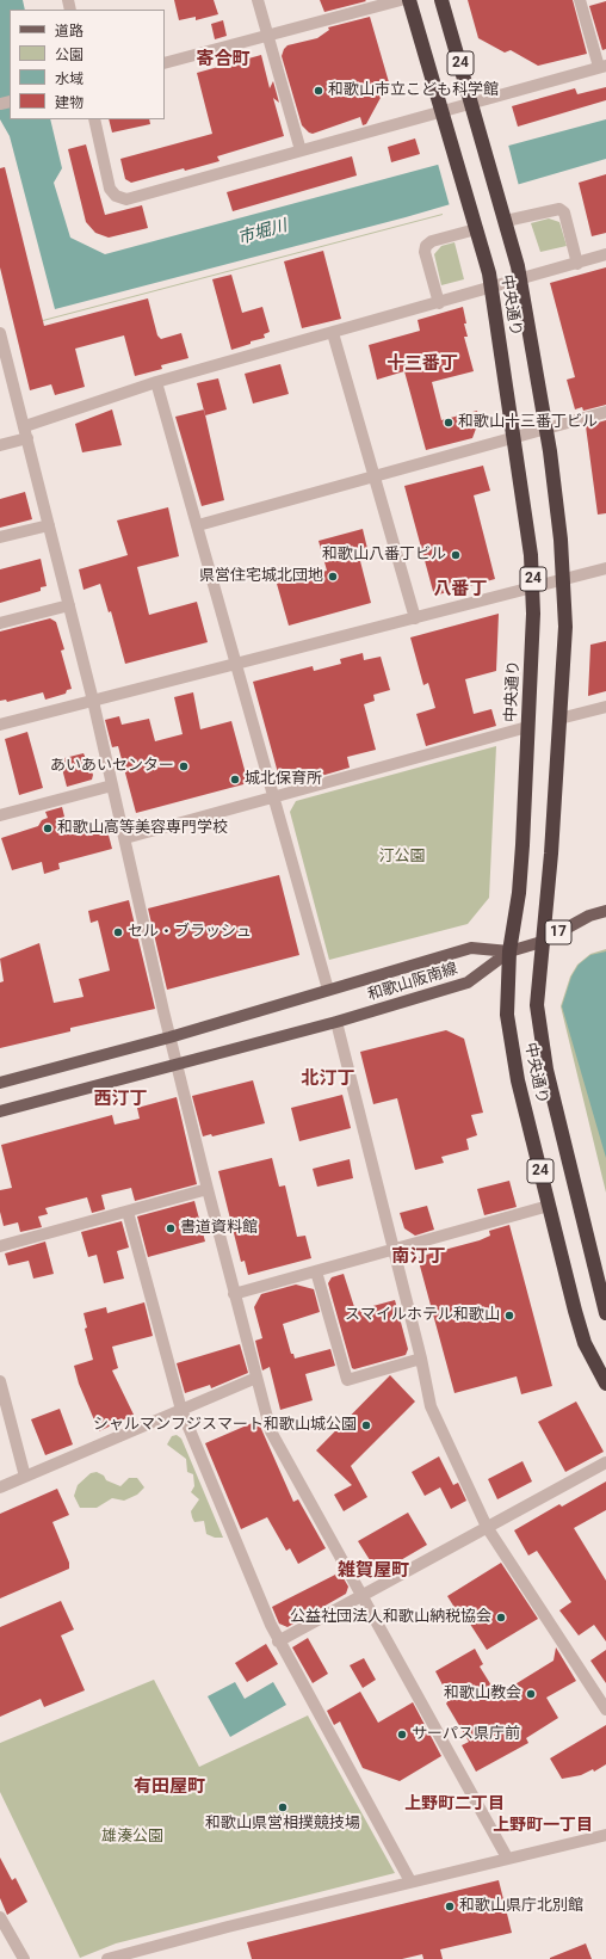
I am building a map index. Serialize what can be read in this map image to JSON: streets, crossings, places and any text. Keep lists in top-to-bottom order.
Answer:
{
  "streets": {
    "highway": ["24", "中央通り"],
    "main road": ["17", "和歌山阪南線"]
  },
  "crossings": [
    ["中央通り", "17"],
    ["中央通り", "和歌山阪南線"],
    ["17", "和歌山阪南線"]
  ],
  "districts": [
    "寄合町",
    "十三番丁",
    "八番丁",
    "北汀丁",
    "西汀丁",
    "南汀丁",
    "雑賀屋町",
    "有田屋町",
    "上野町二丁目",
    "上野町一丁目"
  ],
  "water": ["市堀川"],
  "parks": ["汀公園", "雄湊公園"],
  "places": [
    "和歌山市立こども科学館",
    "和歌山十三番丁ビル",
    "和歌山八番丁ビル",
    "県営住宅城北団地",
    "あいあいセンター",
    "城北保育所",
    "和歌山高等美容専門学校",
    "セル・ブラッシュ",
    "書道資料館",
    "スマイルホテル和歌山",
    "シャルマンフジスマート和歌山城公園",
    "公益社団法人和歌山納税協会",
    "和歌山教会",
    "サーパス県庁前",
    "和歌山県営相撲競技場",
    "和歌山県庁北別館"
  ],
  "legend": [
    "道路",
    "公園",
    "水域",
    "建物"
  ]
}
